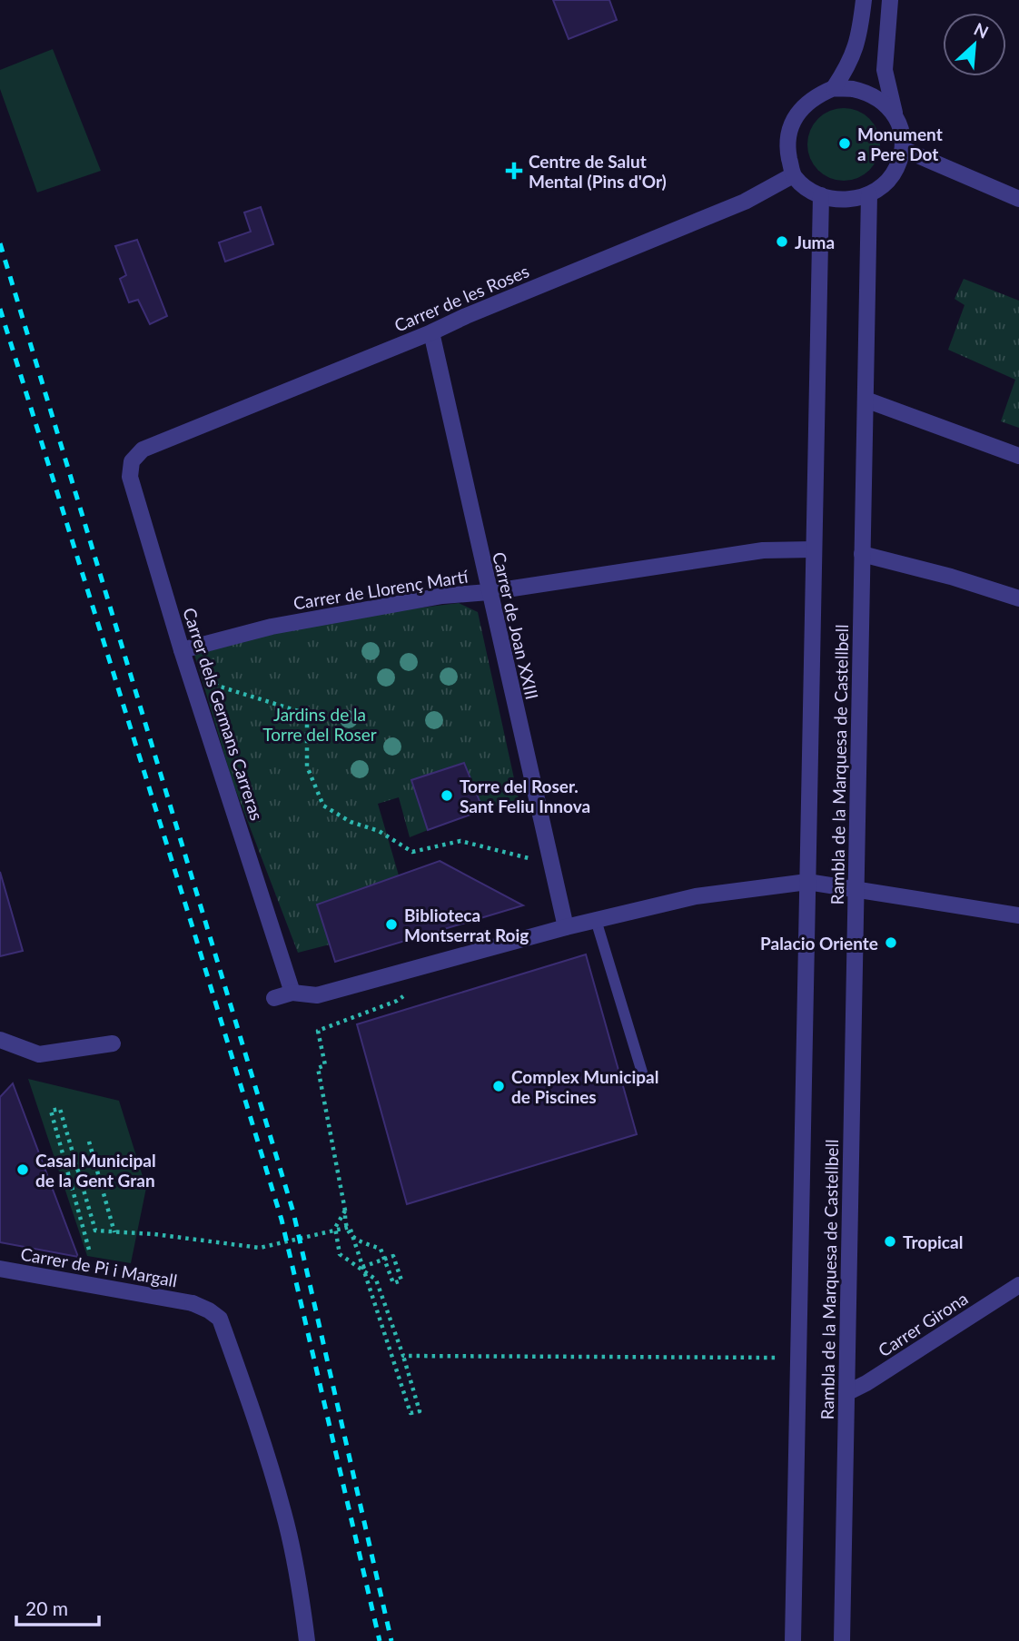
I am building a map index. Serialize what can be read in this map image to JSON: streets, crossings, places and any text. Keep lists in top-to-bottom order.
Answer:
{
  "streets": {
    "street": [
      "Carrer de les Roses",
      "Carrer de Llorenç Martí",
      "Carrer de Joan XXIII",
      "Carrer dels Germans Carreras",
      "Rambla de la Marquesa de Castellbell",
      "Carrer de Pi i Margall",
      "Carrer Girona"
    ]
  },
  "crossings": [
    ["Carrer de les Roses", "Carrer de Joan XXIII"],
    ["Carrer de les Roses", "Carrer dels Germans Carreras"],
    ["Carrer de les Roses", "Rambla de la Marquesa de Castellbell"],
    ["Carrer de Llorenç Martí", "Carrer de Joan XXIII"],
    ["Carrer de Llorenç Martí", "Carrer dels Germans Carreras"],
    ["Carrer de Llorenç Martí", "Rambla de la Marquesa de Castellbell"],
    ["Rambla de la Marquesa de Castellbell", "Carrer Girona"]
  ],
  "parks": ["Jardins de la Torre del Roser"],
  "places": {
    "other": [
      "Monument a Pere Dot",
      "Juma",
      "Torre del Roser. Sant Feliu Innova",
      "Biblioteca Montserrat Roig",
      "Palacio Oriente",
      "Complex Municipal de Piscines",
      "Casal Municipal de la Gent Gran",
      "Tropical"
    ],
    "health": ["Centre de Salut Mental (Pins d'Or)"]
  },
  "scale_bar": "20 m",
  "north": "top right"
}
